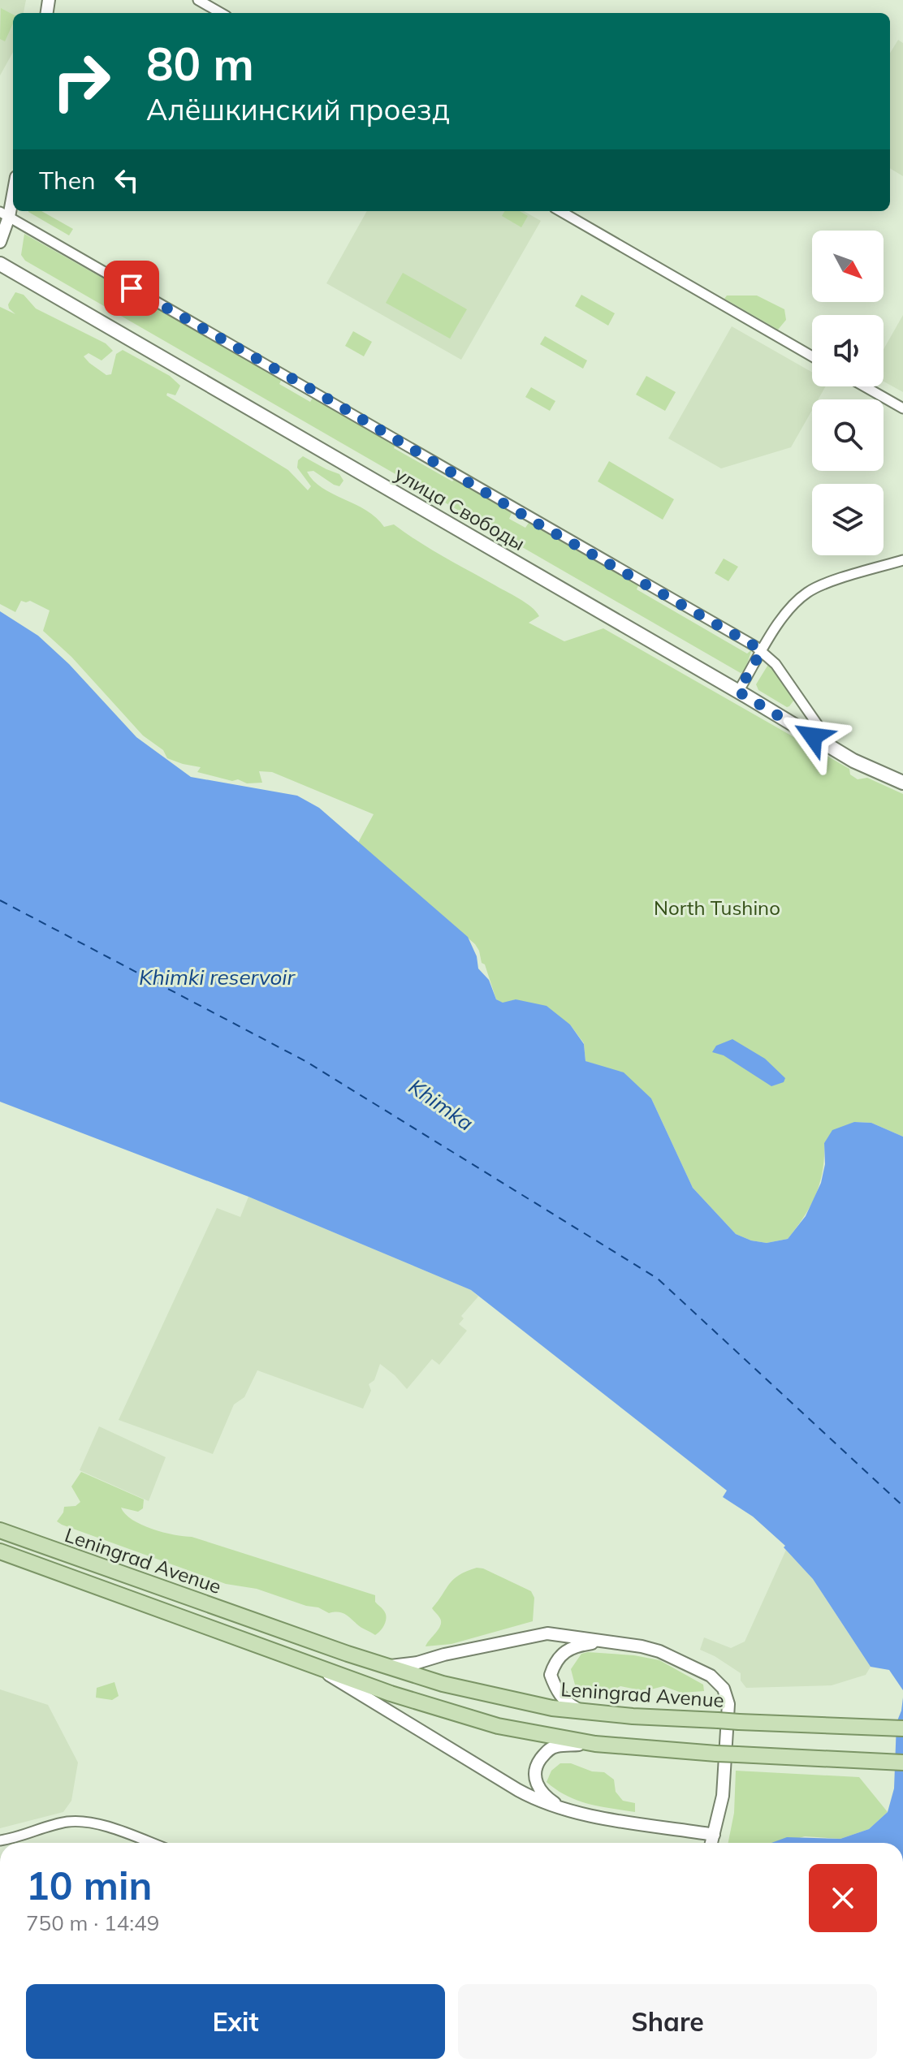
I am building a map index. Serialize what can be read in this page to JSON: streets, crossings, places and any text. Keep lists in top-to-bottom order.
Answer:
{
  "streets": {
    "main road": ["улица Свободы", "Leningrad Avenue"]
  },
  "water": ["Khimki reservoir", "Khimka"],
  "parks": ["North Tushino"],
  "north": "bottom right",
  "page": {
    "turn": ["80 m", "Алёшкинский проезд"],
    "then": "Then",
    "heading": ["10 min", "750 m · 14:49"],
    "buttons": ["Exit", "Share"]
  }
}
